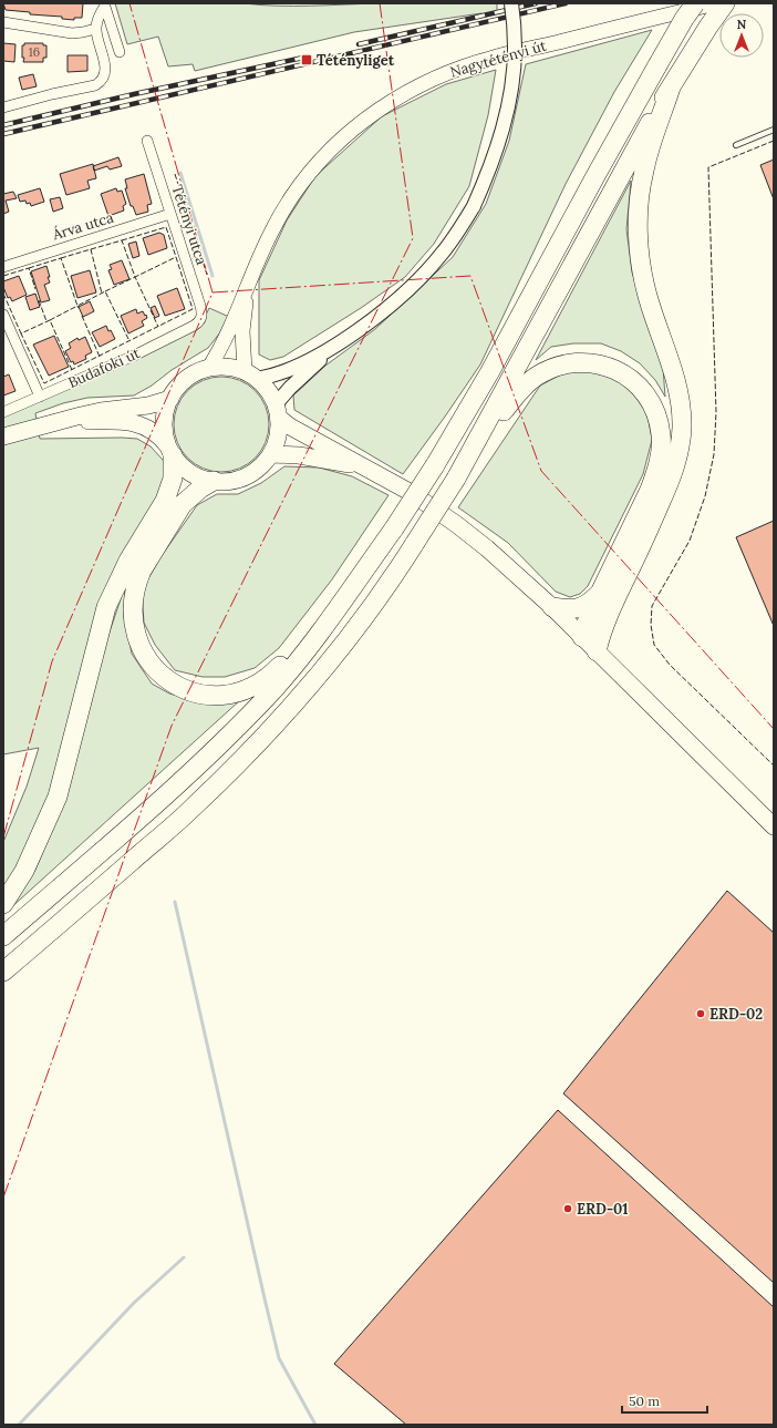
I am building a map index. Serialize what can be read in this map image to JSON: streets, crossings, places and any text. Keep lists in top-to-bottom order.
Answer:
{
  "streets": {
    "main road": ["Nagytétényi út"],
    "street": ["Tétényi utca", "Árva utca", "Budafoki út"]
  },
  "crossings": [
    ["Tétényi utca", "Árva utca"],
    ["Tétényi utca", "Budafoki út"]
  ],
  "places": {
    "transit": ["Tétényliget"],
    "other": ["ERD-02", "ERD-01"]
  },
  "house_numbers": ["16"],
  "scale_bar": "50 m",
  "north": "top"
}
